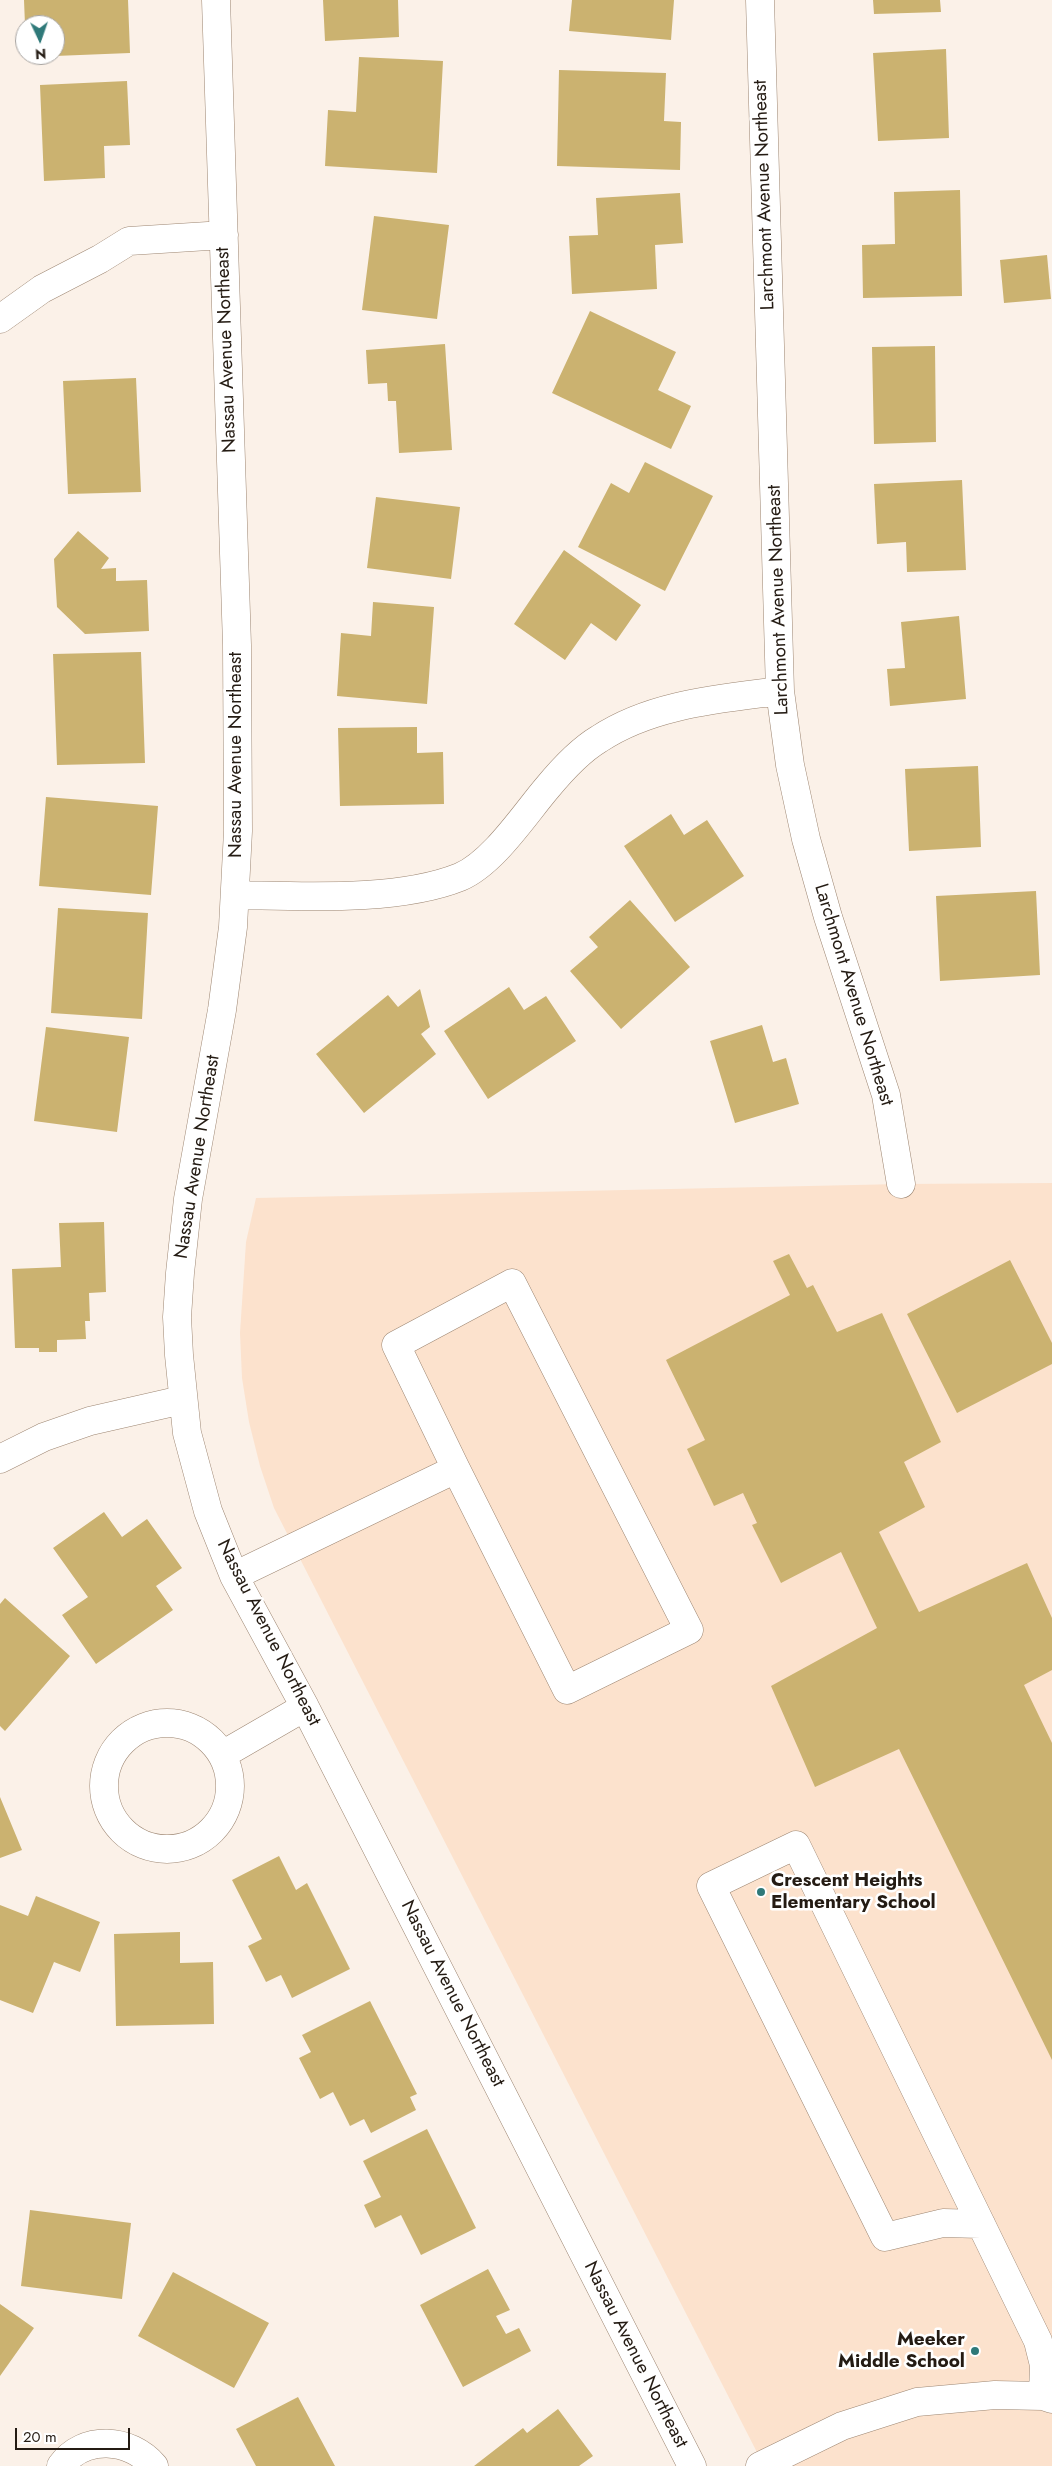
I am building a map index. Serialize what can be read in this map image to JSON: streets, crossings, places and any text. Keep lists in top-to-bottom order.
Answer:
{
  "streets": {
    "street": ["Larchmont Avenue Northeast", "Nassau Avenue Northeast"]
  },
  "places": ["Crescent Heights Elementary School", "Meeker Middle School"],
  "scale_bar": "20 m",
  "north": "bottom"
}
